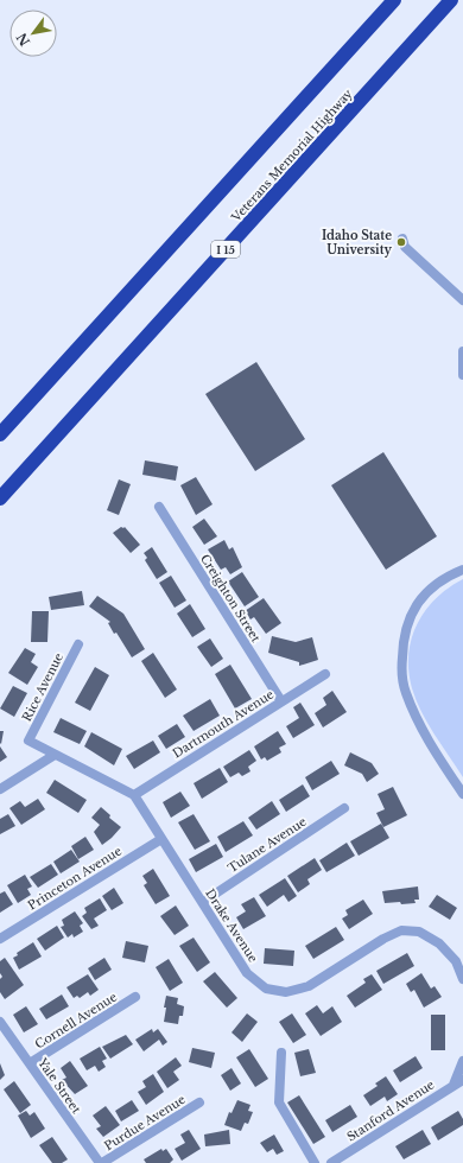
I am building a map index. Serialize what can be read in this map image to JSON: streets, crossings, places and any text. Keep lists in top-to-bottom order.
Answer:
{
  "streets": {
    "highway": ["Veterans Memorial Highway", "I 15"],
    "street": [
      "Creighton Street",
      "Rice Avenue",
      "Dartmouth Avenue",
      "Tulane Avenue",
      "Princeton Avenue",
      "Drake Avenue",
      "Cornell Avenue",
      "Yale Street",
      "Stanford Avenue",
      "Purdue Avenue"
    ]
  },
  "crossings": [
    ["Creighton Street", "Dartmouth Avenue"],
    ["Dartmouth Avenue", "Drake Avenue"],
    ["Tulane Avenue", "Drake Avenue"],
    ["Princeton Avenue", "Drake Avenue"],
    ["Cornell Avenue", "Yale Street"],
    ["Yale Street", "Purdue Avenue"]
  ],
  "places": ["Idaho State University"],
  "north": "bottom left"
}
